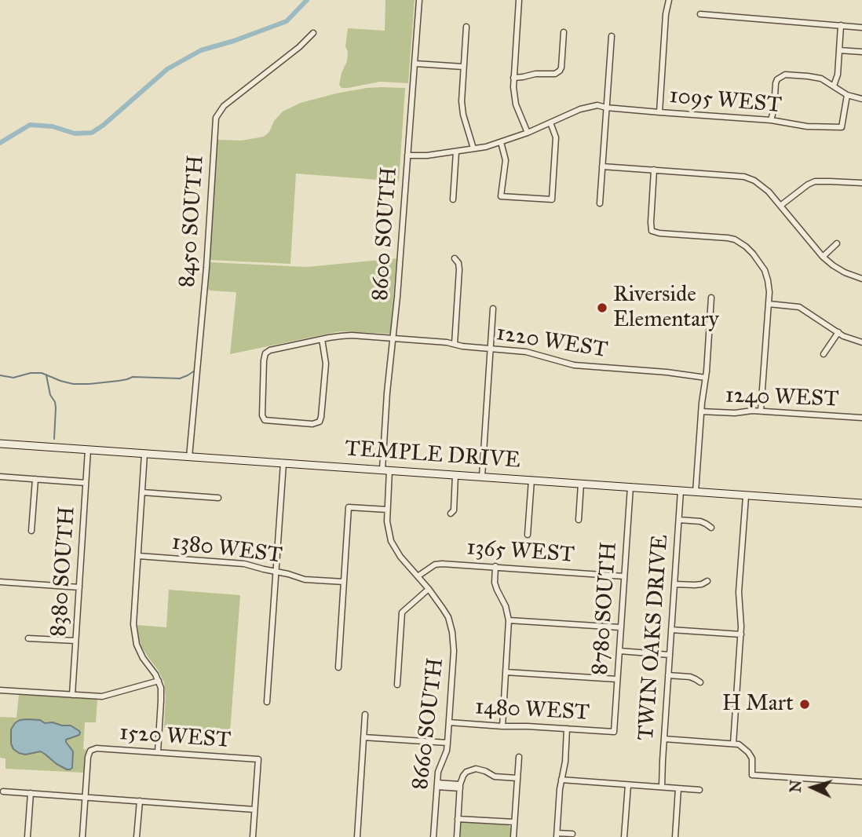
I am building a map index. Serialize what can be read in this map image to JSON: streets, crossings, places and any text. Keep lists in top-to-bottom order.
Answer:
{
  "streets": {
    "street": [
      "1095 WEST",
      "8450 SOUTH",
      "8600 SOUTH",
      "1220 WEST",
      "1240 WEST",
      "TEMPLE DRIVE",
      "1380 WEST",
      "1365 WEST",
      "8380 SOUTH",
      "8780 SOUTH",
      "TWIN OAKS DRIVE",
      "1480 WEST",
      "8660 SOUTH",
      "1520 WEST"
    ]
  },
  "crossings": [
    ["1095 WEST", "8600 SOUTH"],
    ["8450 SOUTH", "TEMPLE DRIVE"],
    ["8600 SOUTH", "1220 WEST"],
    ["8600 SOUTH", "TEMPLE DRIVE"],
    ["8600 SOUTH", "8660 SOUTH"],
    ["TEMPLE DRIVE", "8380 SOUTH"],
    ["TEMPLE DRIVE", "8780 SOUTH"],
    ["TEMPLE DRIVE", "TWIN OAKS DRIVE"],
    ["1365 WEST", "8780 SOUTH"],
    ["1365 WEST", "8660 SOUTH"],
    ["8780 SOUTH", "1480 WEST"],
    ["1480 WEST", "8660 SOUTH"]
  ],
  "places": ["Riverside Elementary", "H Mart"],
  "north": "left"
}
